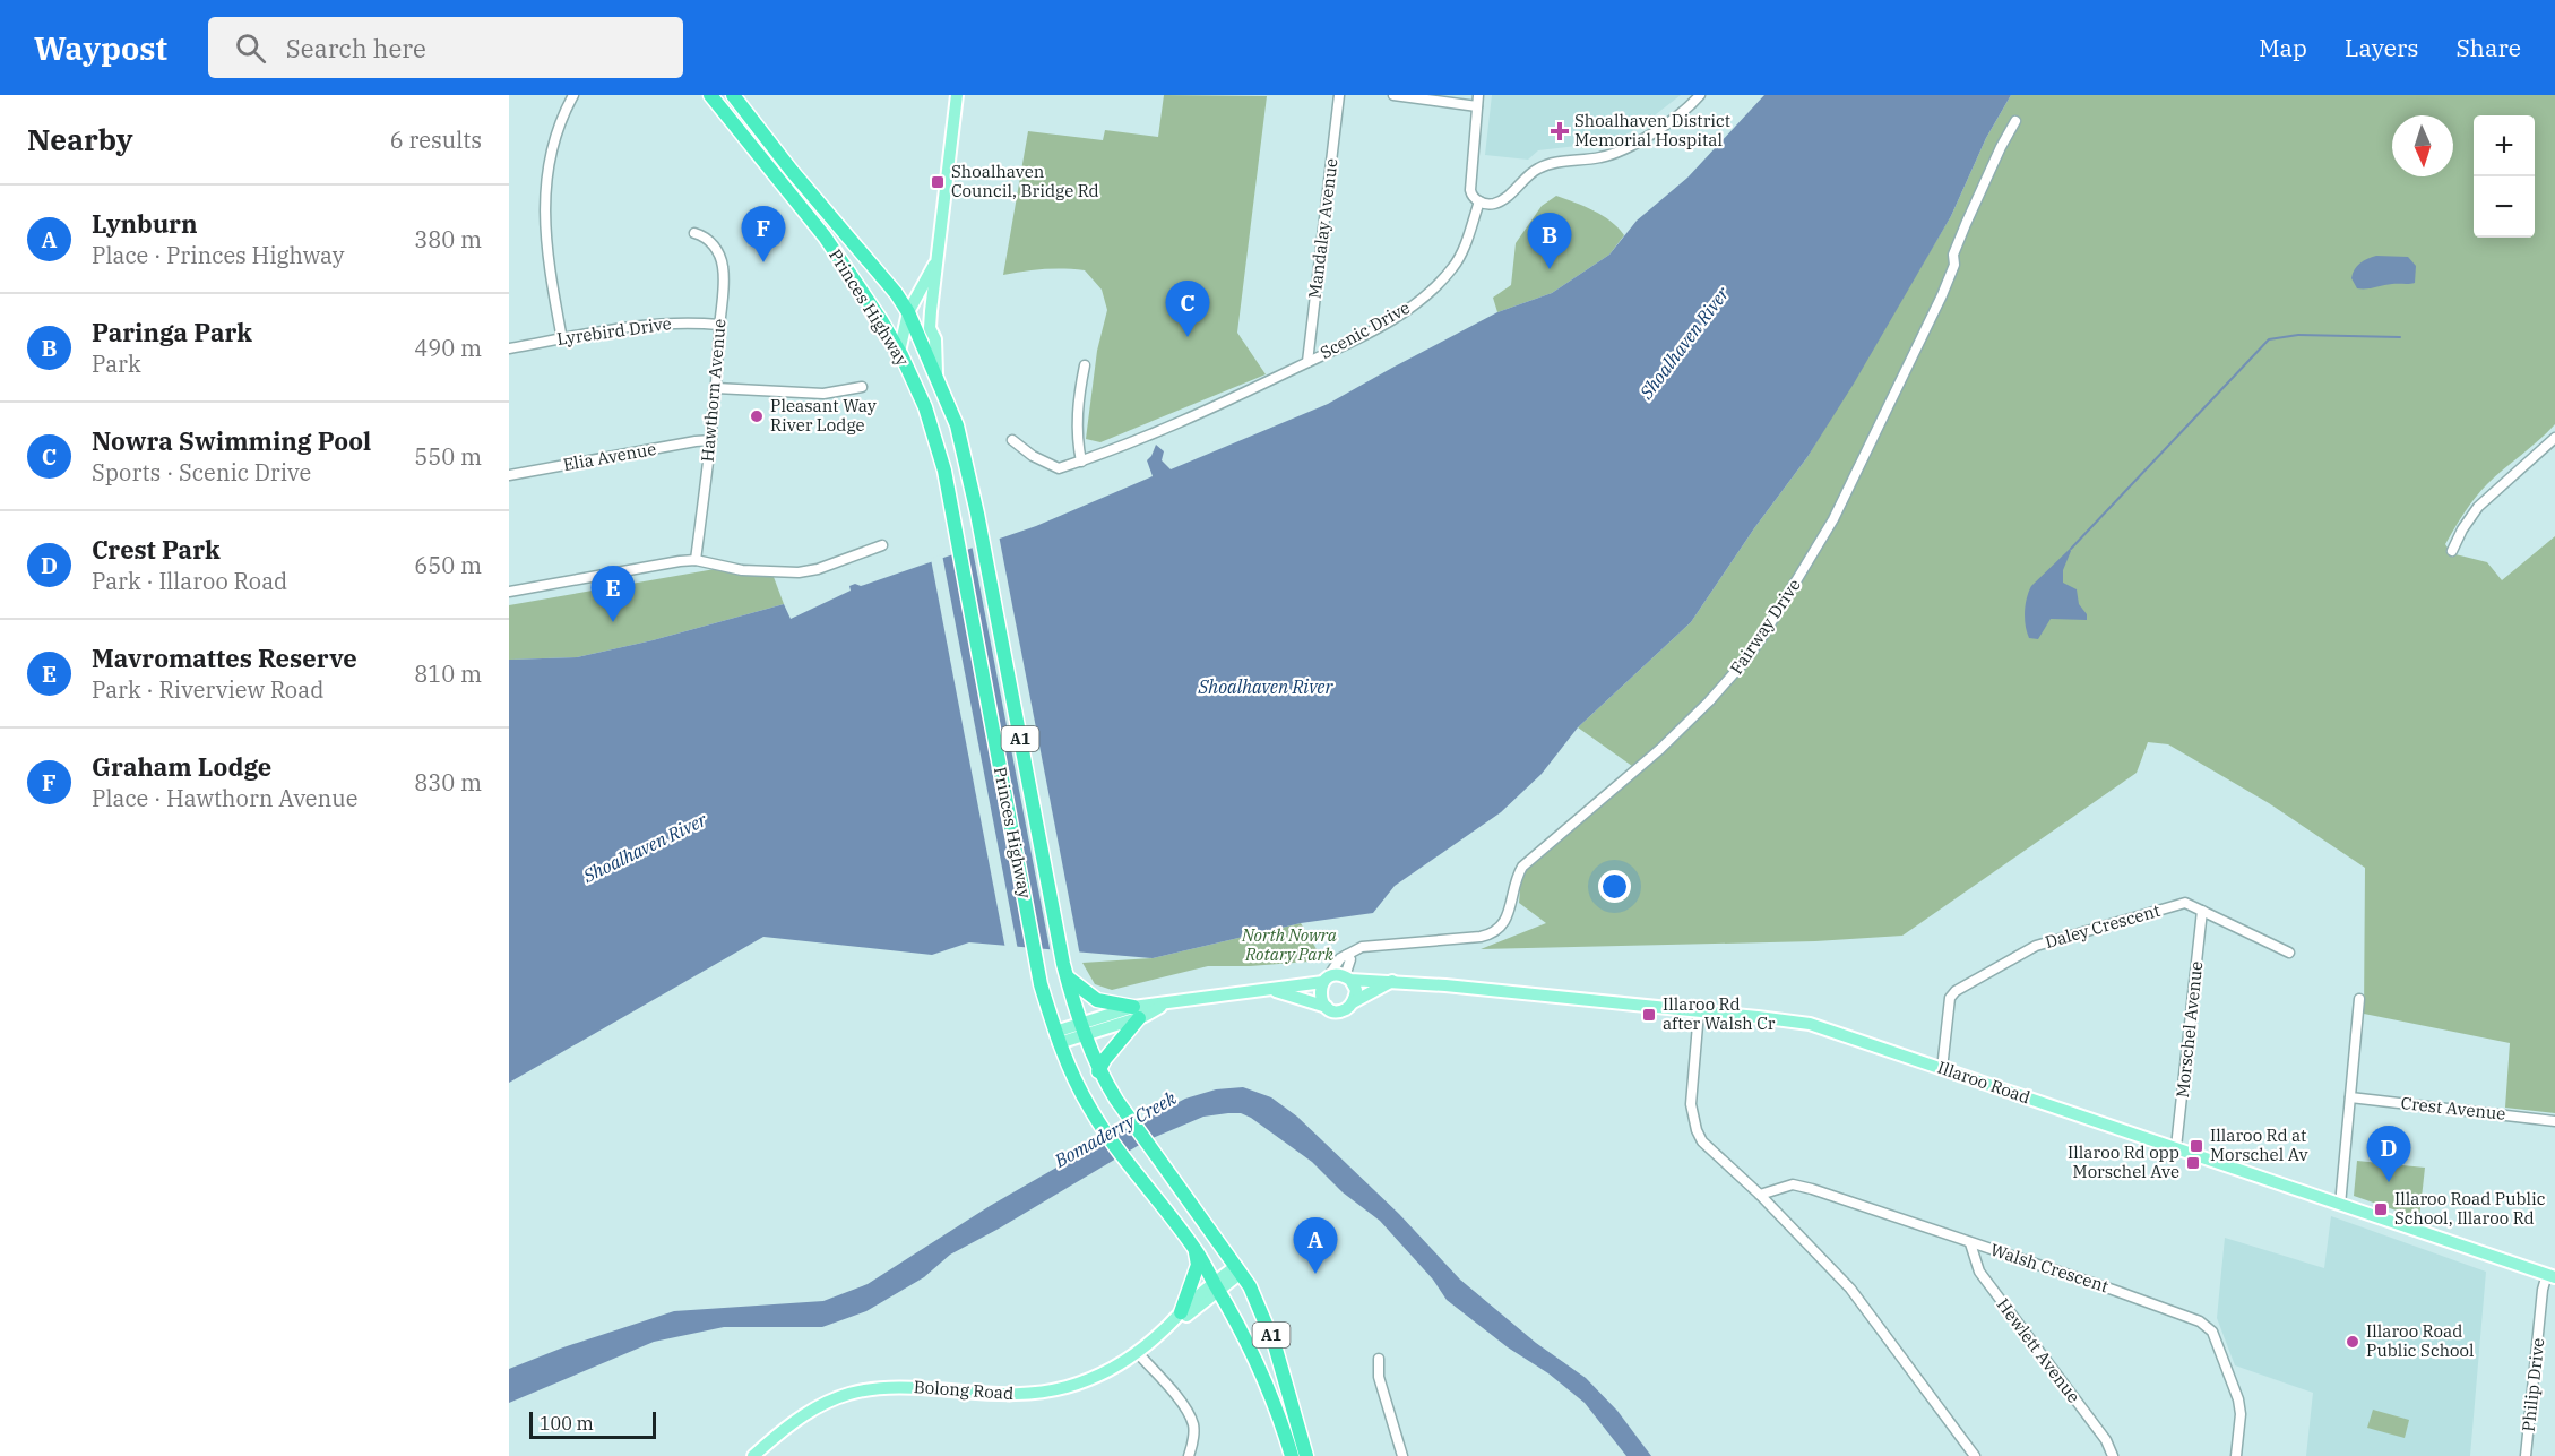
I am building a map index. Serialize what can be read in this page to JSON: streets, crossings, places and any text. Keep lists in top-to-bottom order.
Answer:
{
  "streets": {
    "highway": ["Princes Highway", "A1"],
    "main road": ["Illaroo Road", "Bolong Road"],
    "street": [
      "Mandalay Avenue",
      "Scenic Drive",
      "Lyrebird Drive",
      "Hawthorn Avenue",
      "Elia Avenue",
      "Fairway Drive",
      "Daley Crescent",
      "Morschel Avenue",
      "Crest Avenue",
      "Walsh Crescent",
      "Hewlett Avenue",
      "Philip Drive"
    ]
  },
  "crossings": [
    ["Mandalay Avenue", "Scenic Drive"],
    ["Princes Highway", "Illaroo Road"],
    ["Princes Highway", "Bolong Road"],
    ["Lyrebird Drive", "Hawthorn Avenue"],
    ["Hawthorn Avenue", "Elia Avenue"],
    ["Daley Crescent", "Morschel Avenue"],
    ["Daley Crescent", "Illaroo Road"],
    ["Morschel Avenue", "Illaroo Road"],
    ["Illaroo Road", "Philip Drive"],
    ["Walsh Crescent", "Hewlett Avenue"]
  ],
  "water": ["Shoalhaven River", "Bomaderry Creek"],
  "parks": ["North Nowra Rotary Park"],
  "places": {
    "health": ["Shoalhaven District Memorial Hospital"],
    "transit": [
      "Shoalhaven Council, Bridge Rd",
      "Illaroo Rd after Walsh Cr",
      "Illaroo Rd at Morschel Av",
      "Illaroo Rd opp Morschel Ave",
      "Illaroo Road Public School, Illaroo Rd"
    ],
    "other": ["Pleasant Way River Lodge", "Illaroo Road Public School"]
  },
  "scale_bar": "100 m",
  "north": "bottom",
  "page": {
    "header": "Waypost",
    "search": "Search here",
    "nav": ["Map", "Layers", "Share"],
    "heading": ["Nearby", "6 results"],
    "map_buttons": ["+", "−"],
    "list": [
      {
        "mark": "A",
        "name": "Lynburn",
        "note": "Place · Princes Highway",
        "value": "380 m"
      },
      {
        "mark": "B",
        "name": "Paringa Park",
        "note": "Park",
        "value": "490 m"
      },
      {
        "mark": "C",
        "name": "Nowra Swimming Pool",
        "note": "Sports · Scenic Drive",
        "value": "550 m"
      },
      {
        "mark": "D",
        "name": "Crest Park",
        "note": "Park · Illaroo Road",
        "value": "650 m"
      },
      {
        "mark": "E",
        "name": "Mavromattes Reserve",
        "note": "Park · Riverview Road",
        "value": "810 m"
      },
      {
        "mark": "F",
        "name": "Graham Lodge",
        "note": "Place · Hawthorn Avenue",
        "value": "830 m"
      }
    ],
    "pins": [
      "F",
      "B",
      "C",
      "E",
      "D",
      "A"
    ],
    "scale": "100 m"
  }
}
